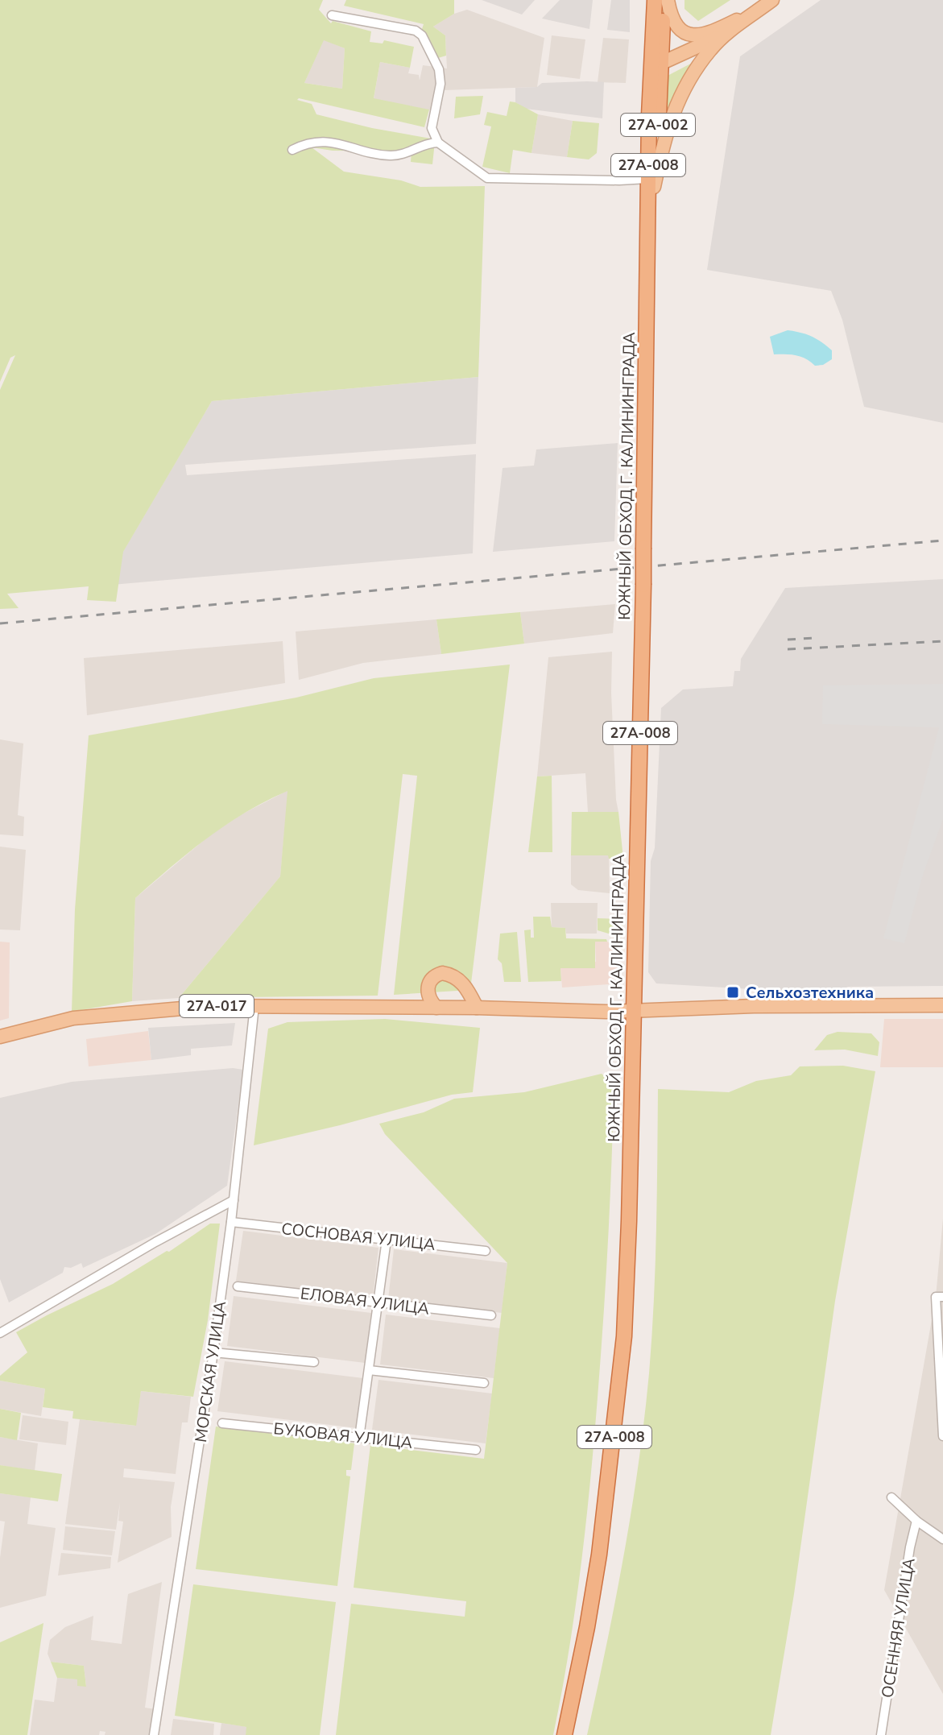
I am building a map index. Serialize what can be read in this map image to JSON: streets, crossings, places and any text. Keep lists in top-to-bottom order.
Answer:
{
  "streets": {
    "highway": ["27А-002", "27А-008", "ЮЖНЫЙ ОБХОД Г. КАЛИНИНГРАДА"],
    "main road": ["27А-017"],
    "street": [
      "СОСНОВАЯ УЛИЦА",
      "ЕЛОВАЯ УЛИЦА",
      "МОРСКАЯ УЛИЦА",
      "БУКОВАЯ УЛИЦА",
      "ОСЕННЯЯ УЛИЦА"
    ]
  },
  "crossings": [
    ["27А-002", "27А-008"],
    ["27А-002", "ЮЖНЫЙ ОБХОД Г. КАЛИНИНГРАДА"],
    ["27А-008", "ЮЖНЫЙ ОБХОД Г. КАЛИНИНГРАДА"],
    ["ЮЖНЫЙ ОБХОД Г. КАЛИНИНГРАДА", "27А-017"],
    ["27А-017", "МОРСКАЯ УЛИЦА"],
    ["СОСНОВАЯ УЛИЦА", "МОРСКАЯ УЛИЦА"]
  ],
  "places": {
    "transit": ["Сельхозтехника"]
  }
}
